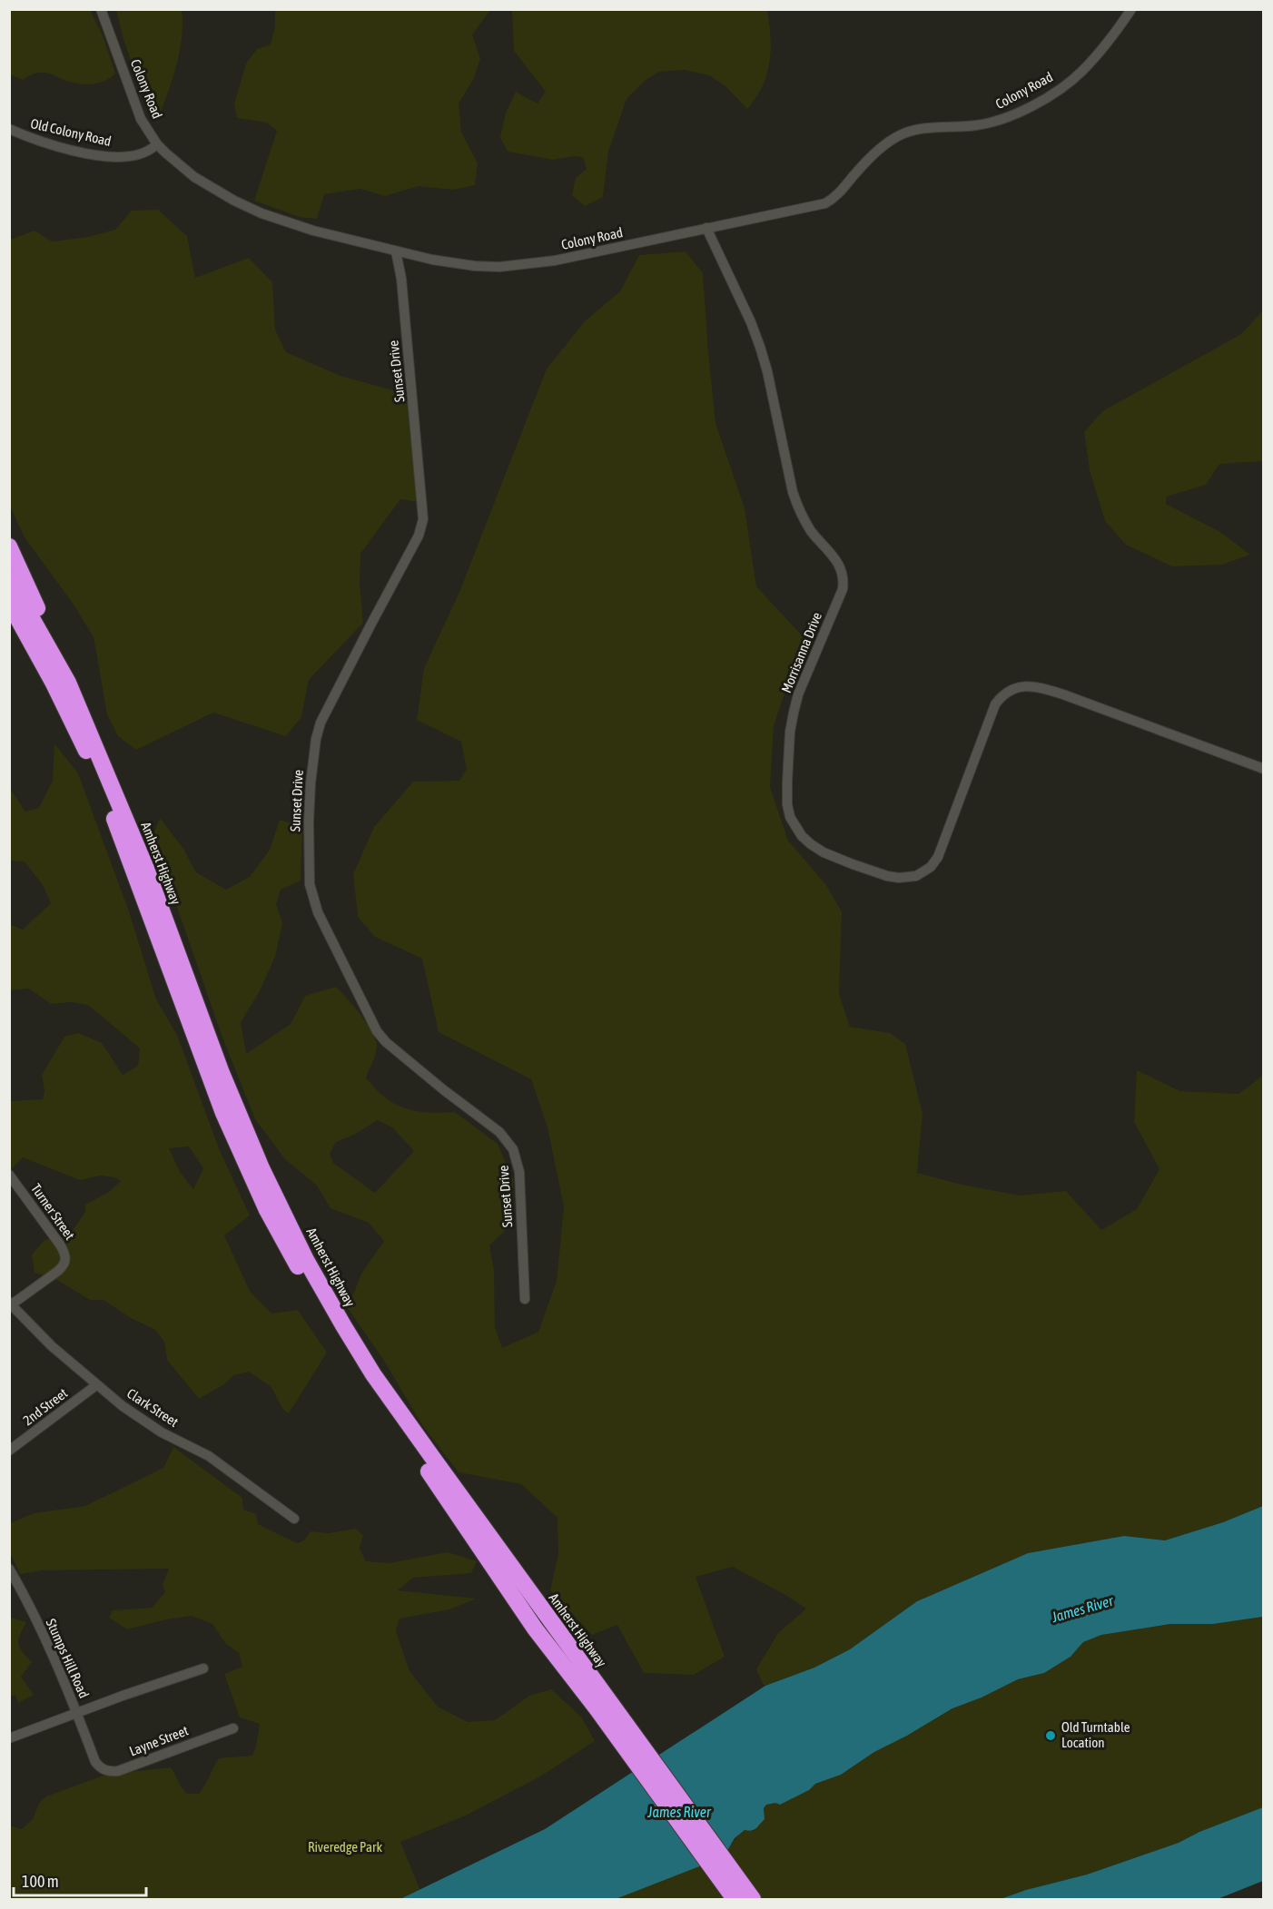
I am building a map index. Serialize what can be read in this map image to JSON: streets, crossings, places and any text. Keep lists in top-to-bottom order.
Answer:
{
  "streets": {
    "highway": ["Amherst Highway"],
    "street": [
      "Colony Road",
      "Old Colony Road",
      "Sunset Drive",
      "Morrisanna Drive",
      "Turner Street",
      "2nd Street",
      "Clark Street",
      "Stumps Hill Road",
      "Layne Street"
    ]
  },
  "crossings": [
    ["Colony Road", "Old Colony Road"],
    ["Colony Road", "Sunset Drive"],
    ["Colony Road", "Morrisanna Drive"],
    ["Turner Street", "Clark Street"],
    ["2nd Street", "Clark Street"],
    ["Stumps Hill Road", "Layne Street"]
  ],
  "water": ["James River"],
  "parks": ["Riveredge Park"],
  "places": ["Old Turntable Location"],
  "scale_bar": "100 m"
}
